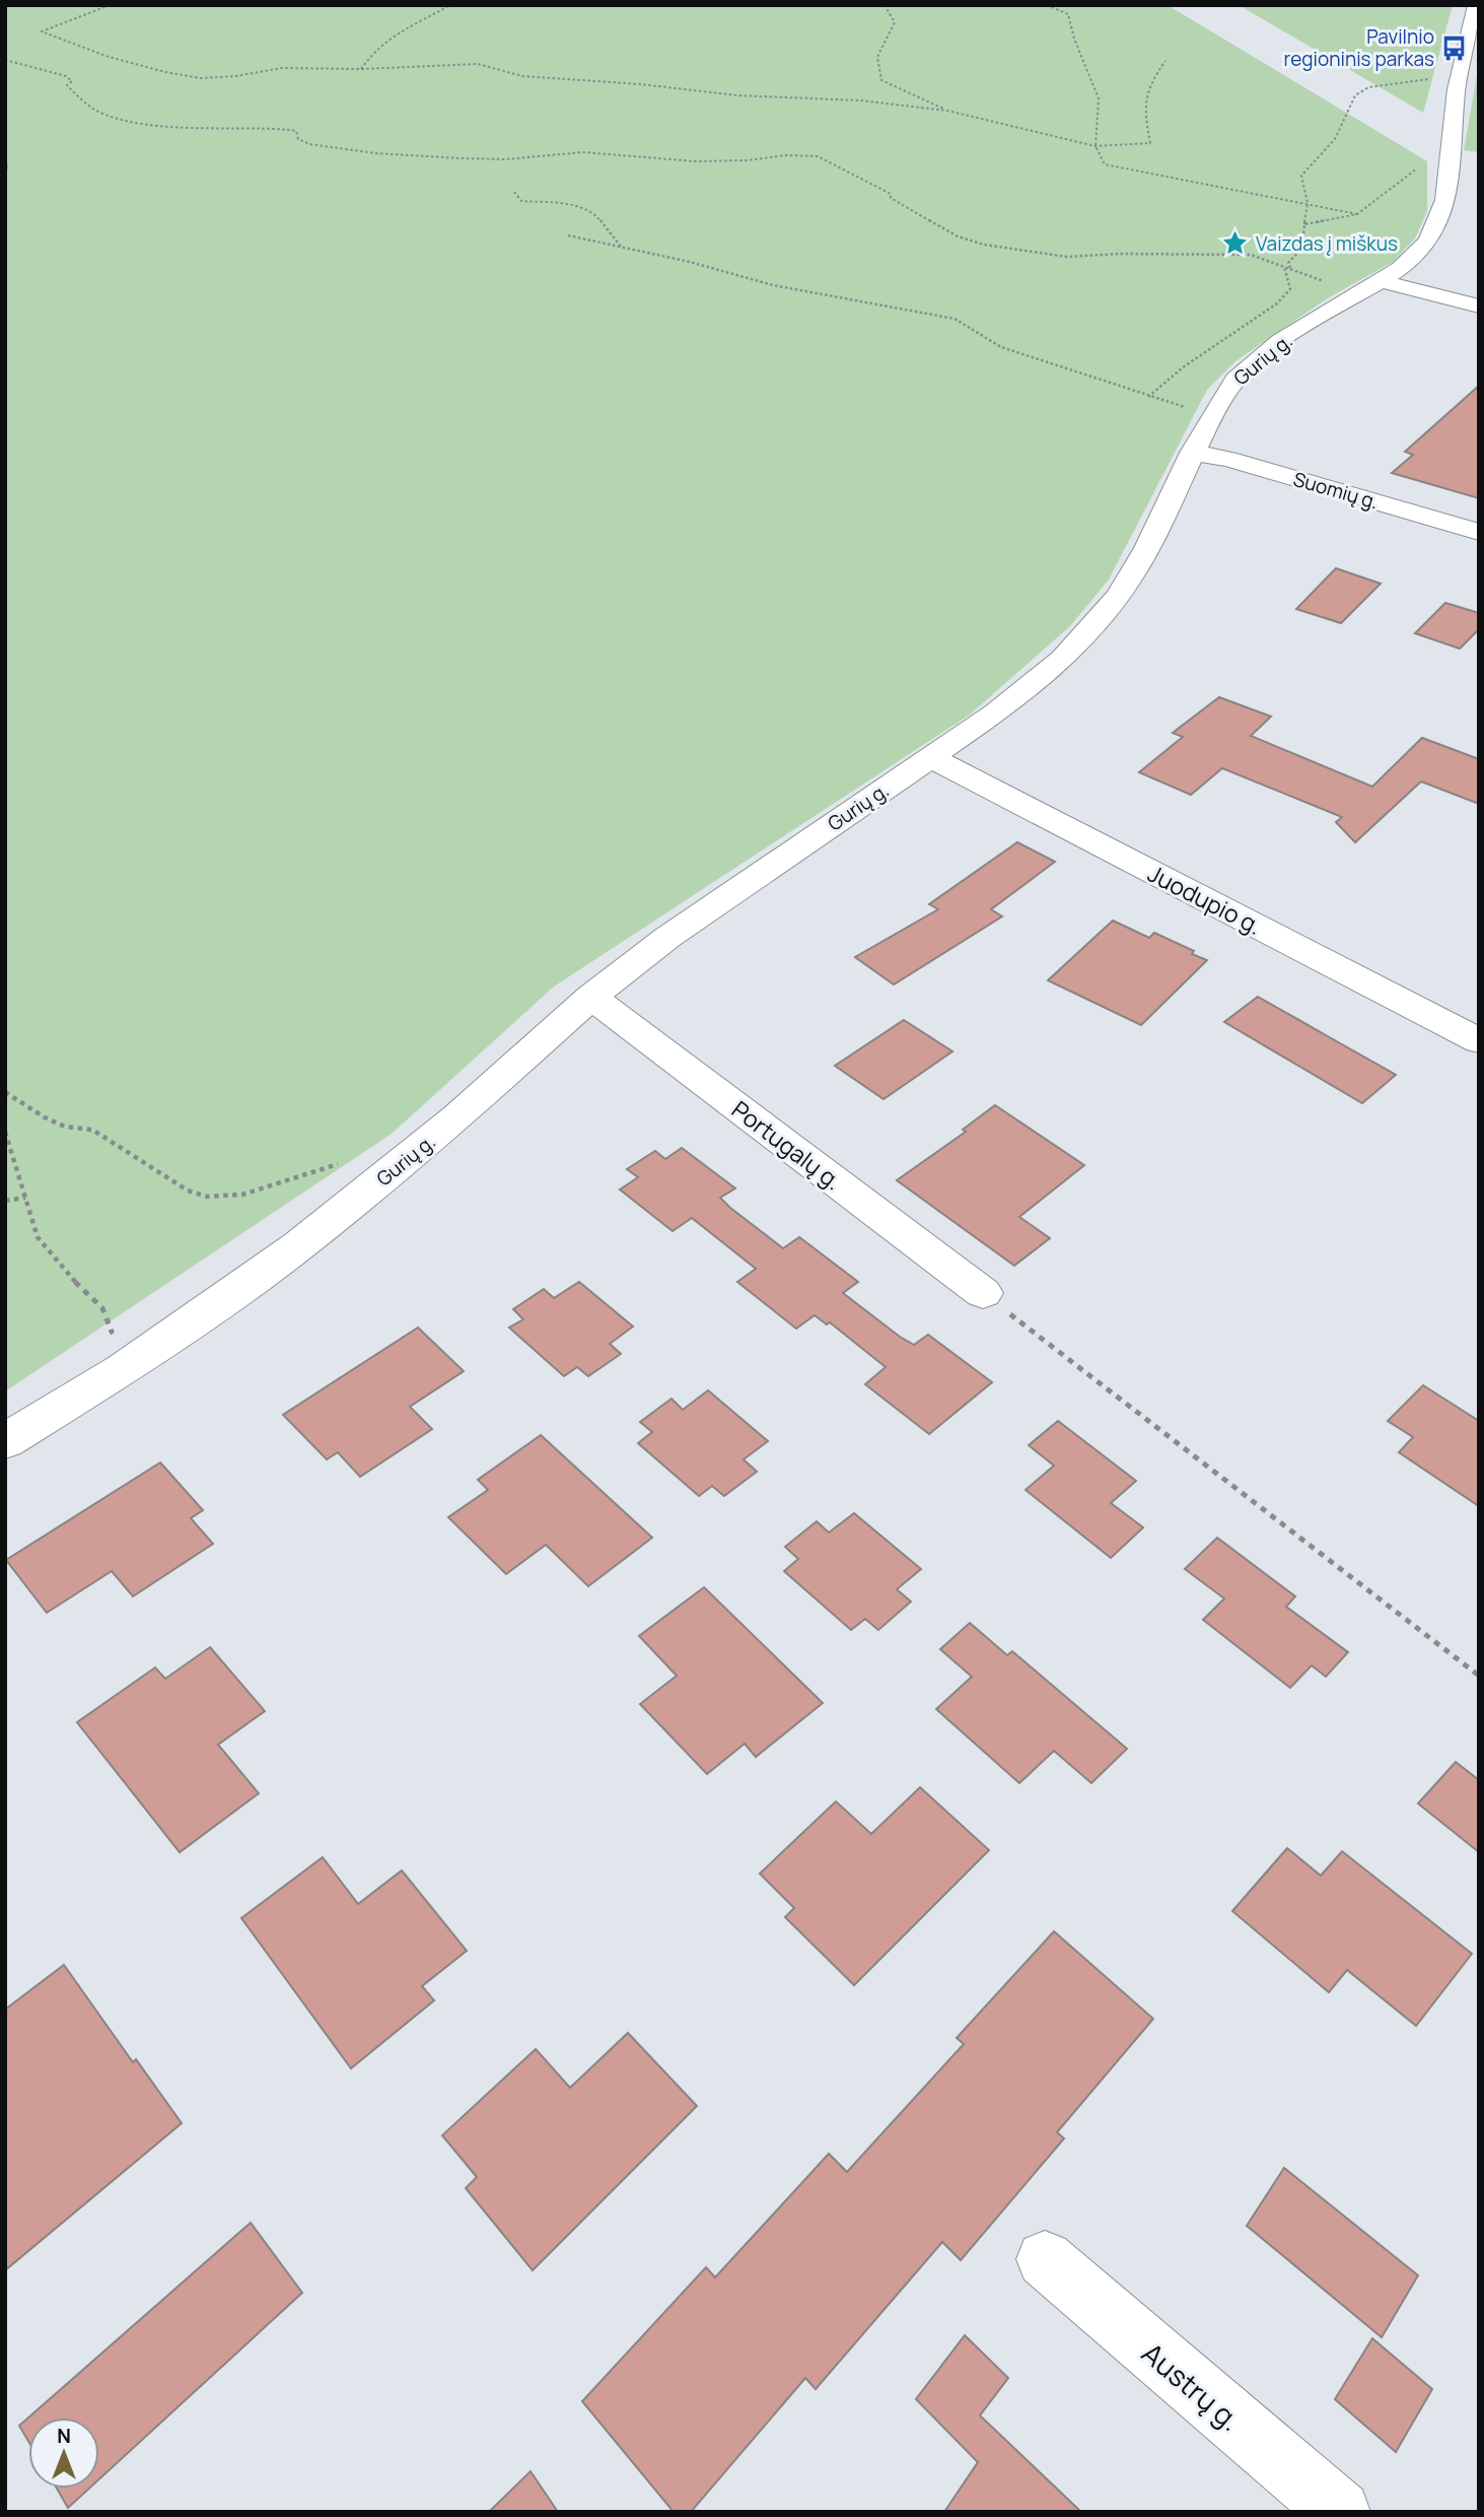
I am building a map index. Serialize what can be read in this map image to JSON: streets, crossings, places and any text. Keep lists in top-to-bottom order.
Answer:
{
  "streets": {
    "street": [
      "Gurių g.",
      "Suomių g.",
      "Juodupio g.",
      "Portugalų g.",
      "Austrų g."
    ]
  },
  "crossings": [
    ["Gurių g.", "Suomių g."],
    ["Gurių g.", "Juodupio g."],
    ["Gurių g.", "Portugalų g."]
  ],
  "places": {
    "bus stop": ["Pavilnio regioninis parkas"],
    "place": ["Vaizdas į miškus"]
  },
  "north": "top"
}
